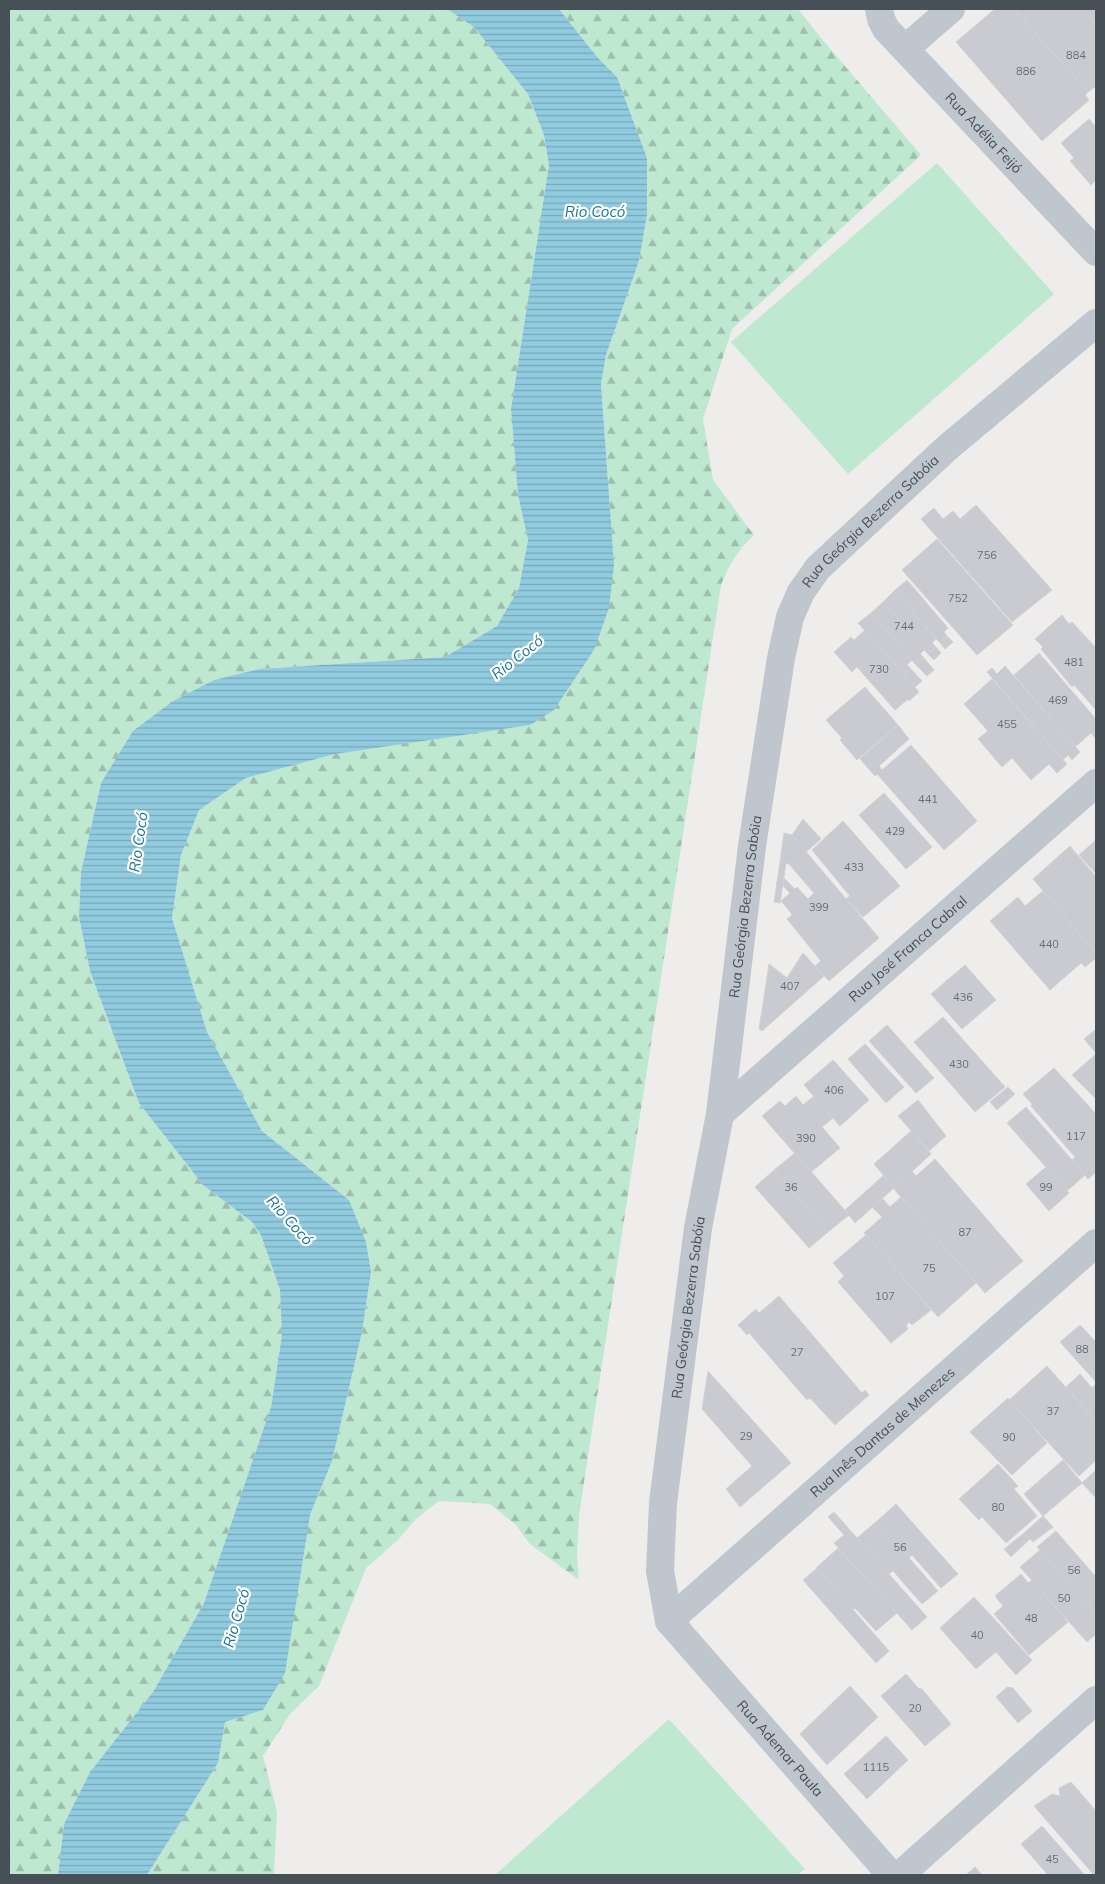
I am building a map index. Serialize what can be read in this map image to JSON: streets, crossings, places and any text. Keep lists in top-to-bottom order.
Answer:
{
  "streets": {
    "street": [
      "Rua Adélia Feijó",
      "Rua Geórgia Bezerra Sabóia",
      "Rua José Franca Cabral",
      "Rua Inês Dantas de Menezes",
      "Rua Ademar Paula"
    ]
  },
  "crossings": [
    ["Rua Geórgia Bezerra Sabóia", "Rua José Franca Cabral"],
    ["Rua Geórgia Bezerra Sabóia", "Rua Inês Dantas de Menezes"],
    ["Rua Geórgia Bezerra Sabóia", "Rua Ademar Paula"],
    ["Rua Inês Dantas de Menezes", "Rua Ademar Paula"]
  ],
  "water": ["Rio Cocó"],
  "house_numbers": [
    "884",
    "886",
    "756",
    "752",
    "744",
    "481",
    "730",
    "469",
    "455",
    "441",
    "429",
    "433",
    "399",
    "440",
    "407",
    "436",
    "430",
    "406",
    "117",
    "390",
    "36",
    "99",
    "87",
    "75",
    "107",
    "88",
    "27",
    "37",
    "29",
    "90",
    "80",
    "56",
    "56",
    "50",
    "48",
    "40",
    "20",
    "1115",
    "45"
  ]
}
